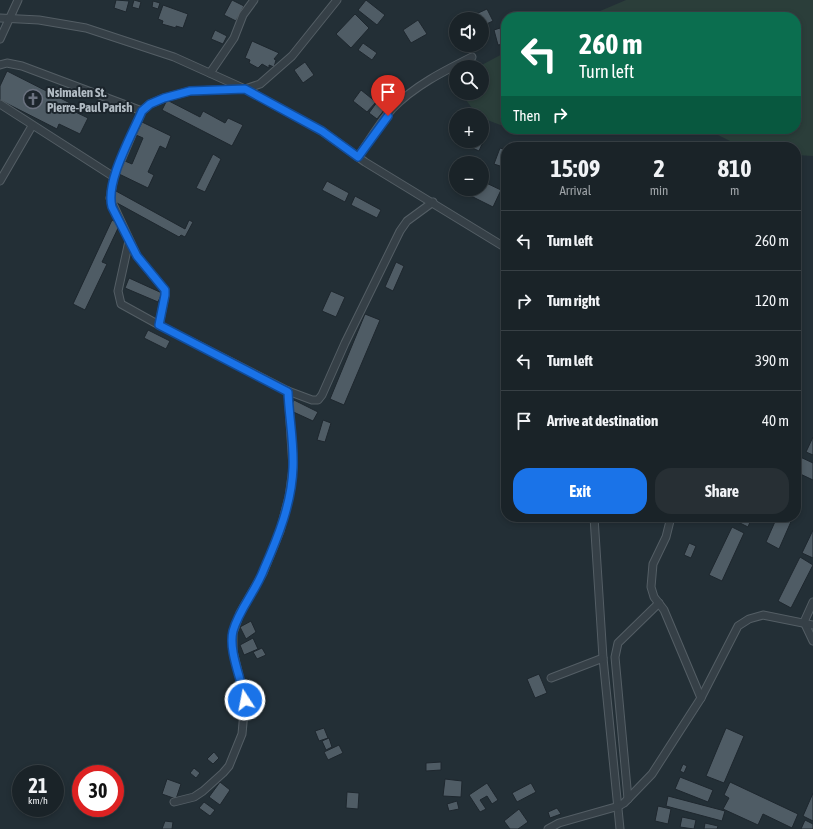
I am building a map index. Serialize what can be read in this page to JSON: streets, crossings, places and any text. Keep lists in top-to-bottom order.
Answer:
{
  "places": {
    "church": ["Nsimalen St. Pierre-Paul Parish"]
  },
  "page": {
    "map_buttons": ["+", "−"],
    "turn": ["260 m", "Turn left"],
    "then": "Then",
    "eta": [
      "15:09",
      "Arrival",
      "2",
      "min",
      "810",
      "m"
    ],
    "list": [
      {
        "name": "Turn left",
        "value": "260 m"
      },
      {
        "name": "Turn right",
        "value": "120 m"
      },
      {
        "name": "Turn left",
        "value": "390 m"
      },
      {
        "name": "Arrive at destination",
        "value": "40 m"
      }
    ],
    "buttons": ["Exit", "Share"],
    "speed": "21 km/h",
    "limit": "30"
  }
}
